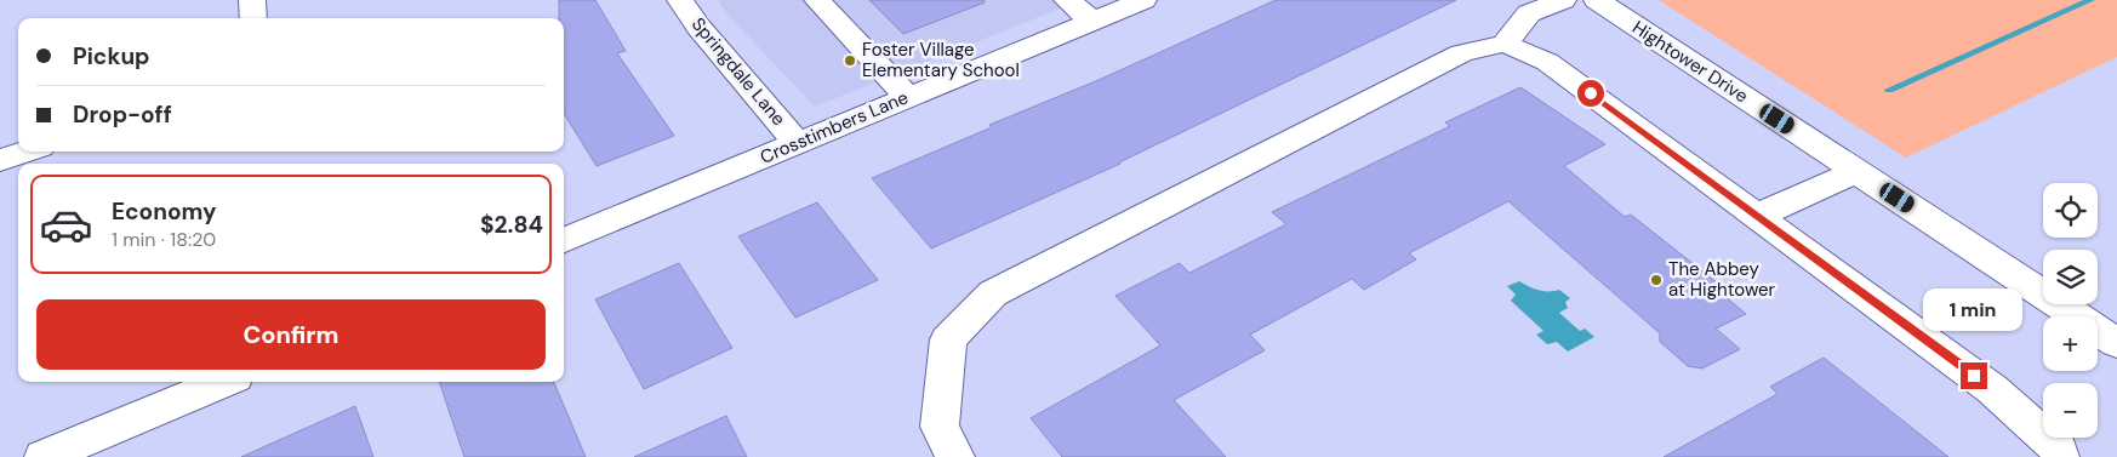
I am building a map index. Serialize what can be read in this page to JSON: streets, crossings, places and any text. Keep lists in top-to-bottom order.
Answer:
{
  "streets": {
    "street": ["Hightower Drive", "Springdale Lane", "Crosstimbers Lane"]
  },
  "crossings": [
    ["Springdale Lane", "Crosstimbers Lane"]
  ],
  "places": ["Foster Village Elementary School", "The Abbey at Hightower"],
  "page": {
    "banner": ["Pickup", "Drop-off"],
    "list": [
      {
        "name": "Economy",
        "note": "1 min · 18:20",
        "value": "$2.84"
      }
    ],
    "map_buttons": ["+", "−"],
    "buttons": "Confirm",
    "bubble": "1 min"
  }
}
